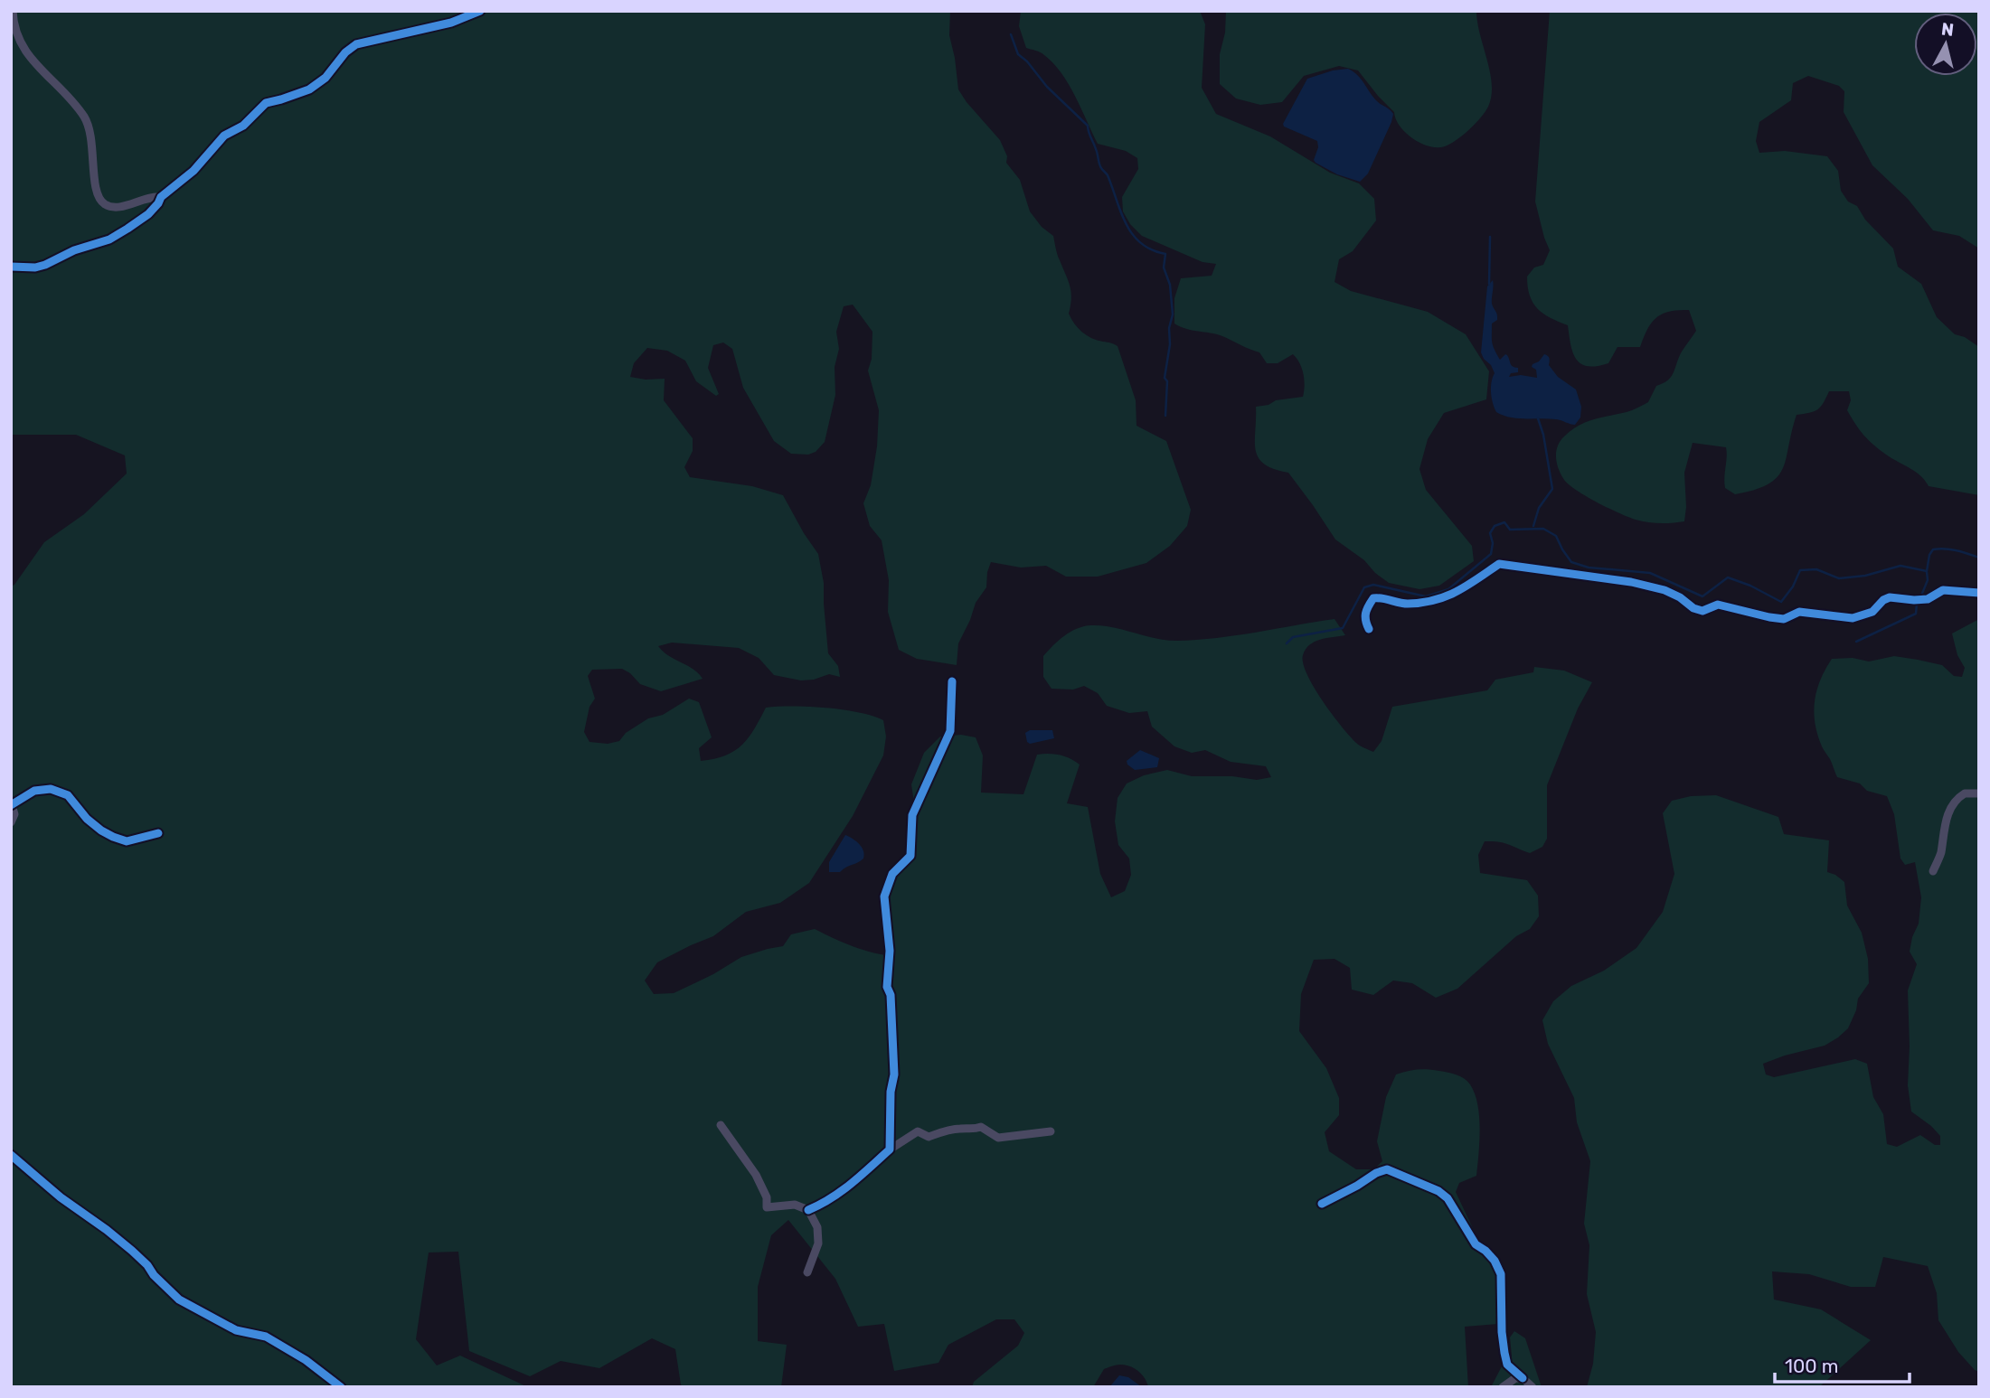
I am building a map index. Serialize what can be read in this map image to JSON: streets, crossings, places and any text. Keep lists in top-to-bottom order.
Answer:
{
  "scale_bar": "100 m",
  "north": "top"
}
